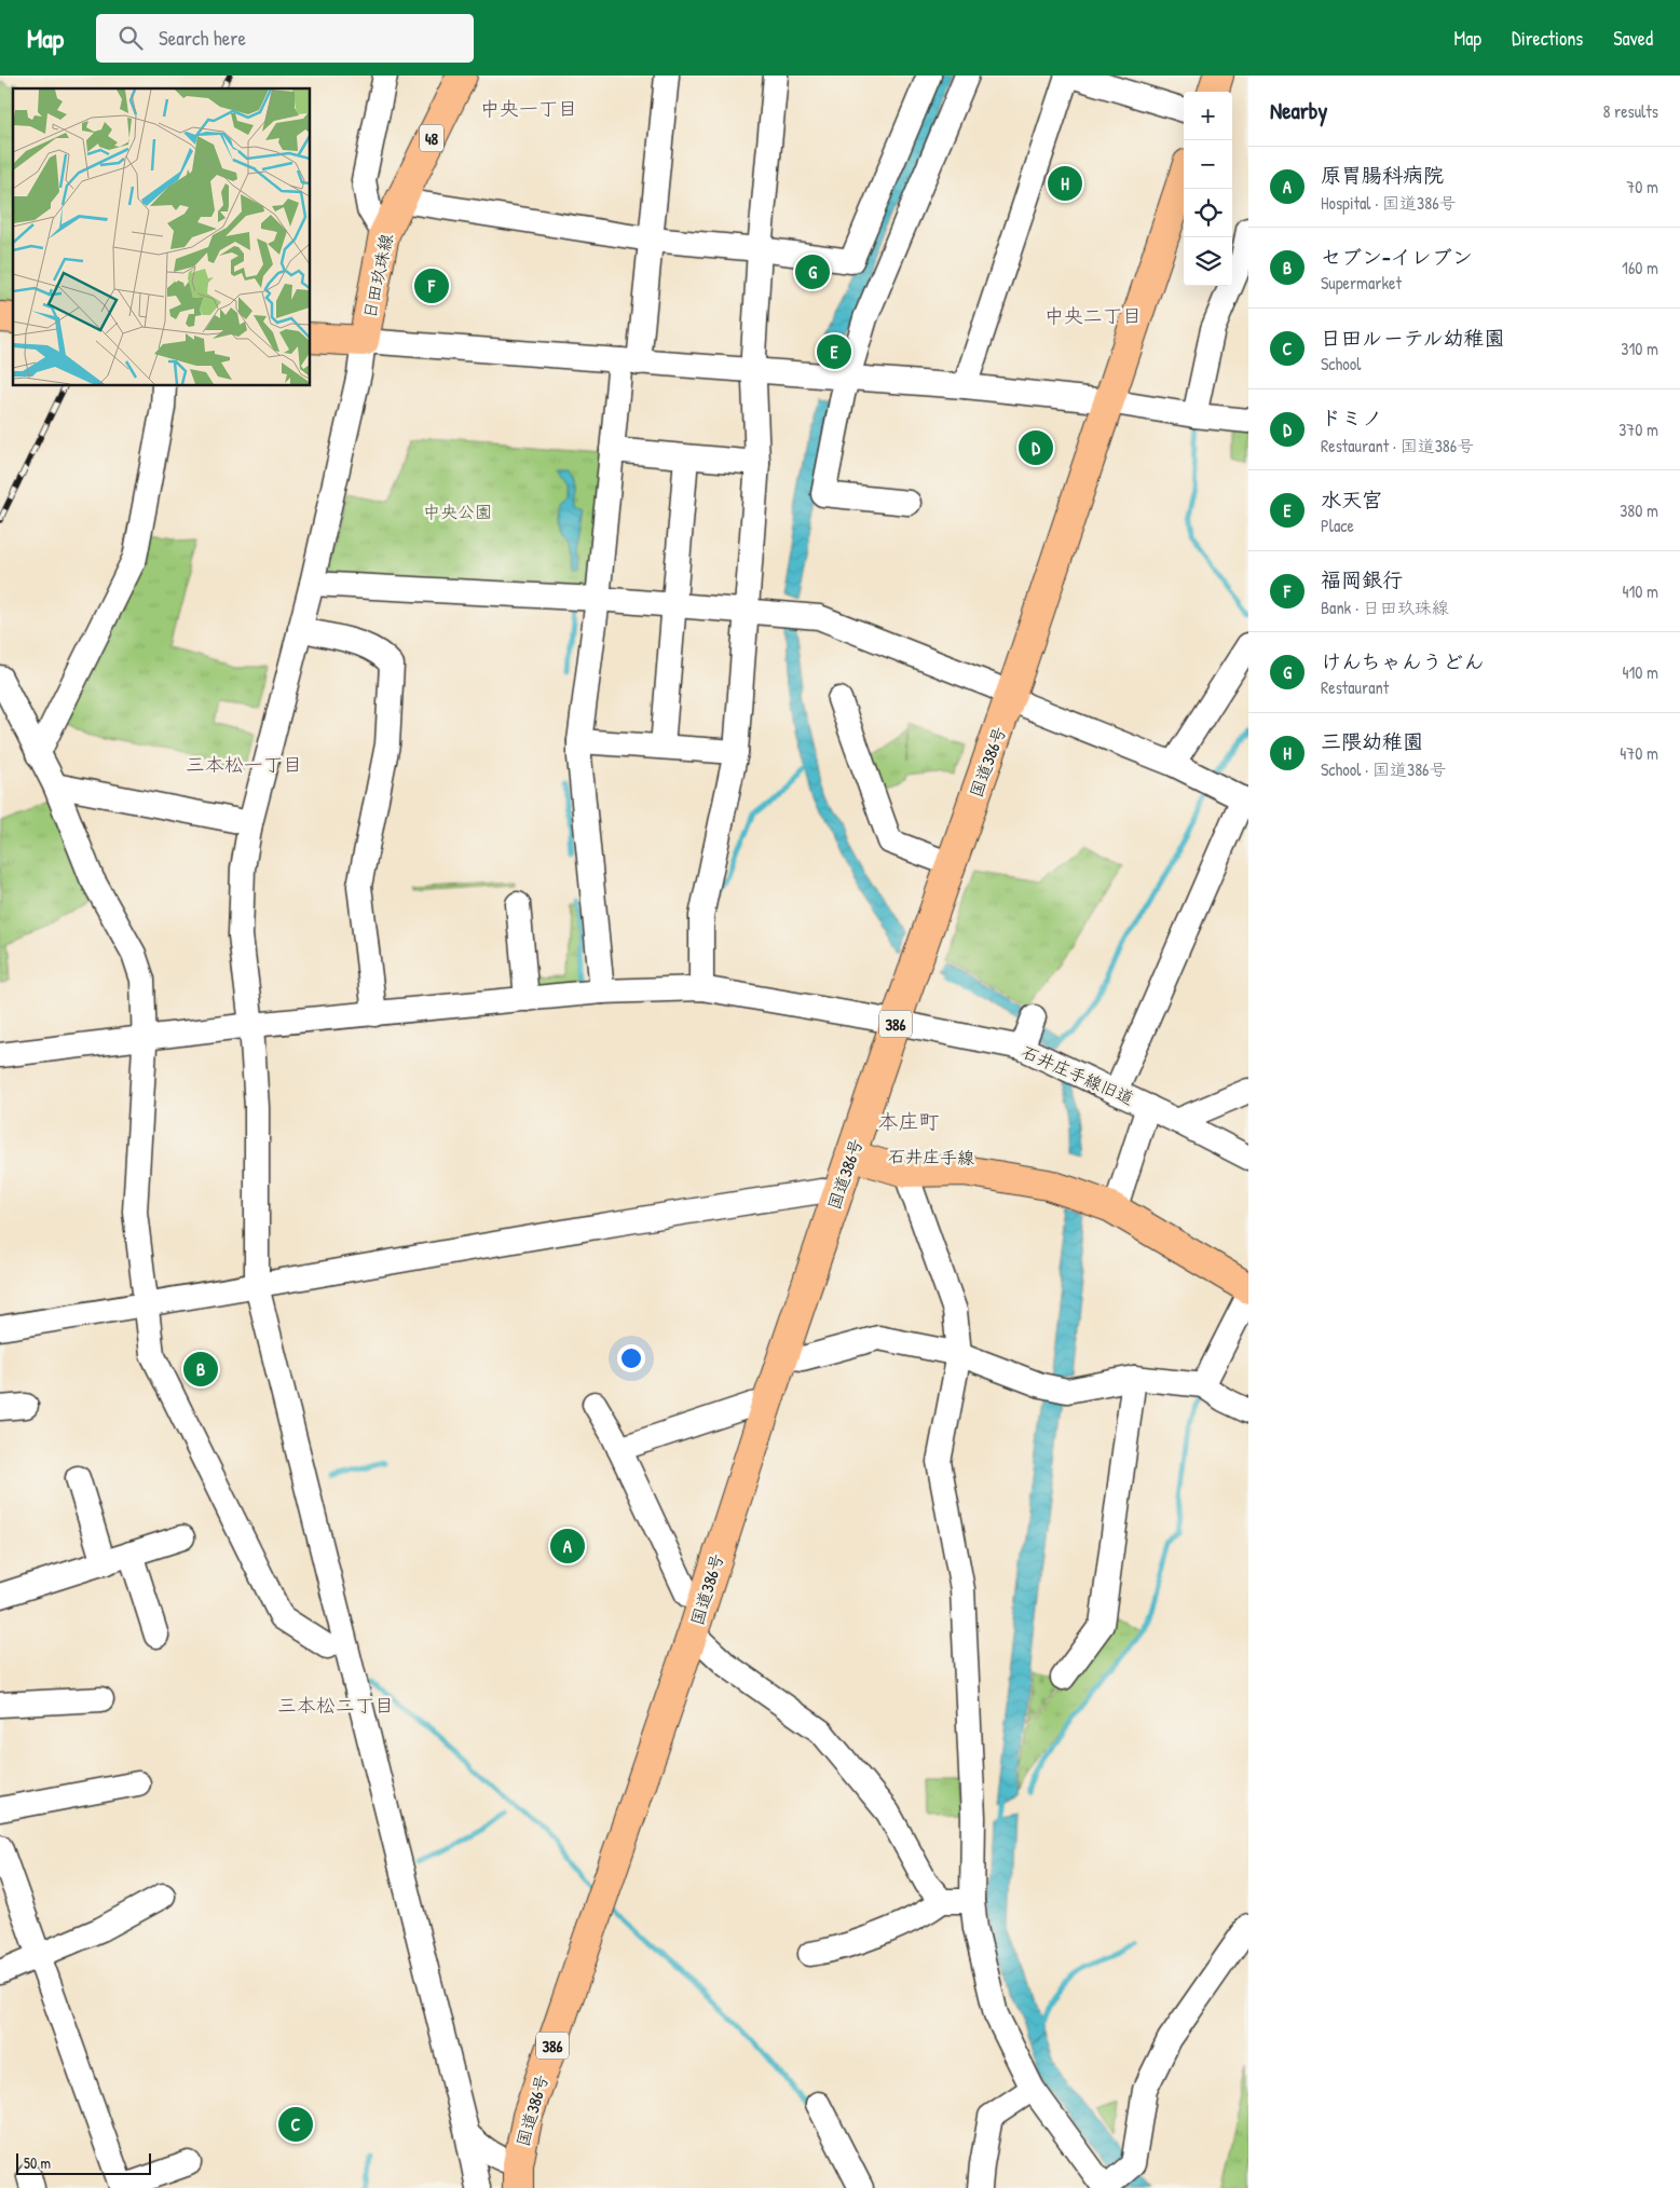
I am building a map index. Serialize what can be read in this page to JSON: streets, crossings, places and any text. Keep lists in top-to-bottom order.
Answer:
{
  "streets": {
    "main road": [
      "48",
      "日田玖珠線",
      "国道386号",
      "386",
      "石井庄手線"
    ],
    "street": ["石井庄手線旧道"]
  },
  "crossings": [
    ["国道386号", "石井庄手線旧道"],
    ["国道386号", "石井庄手線"]
  ],
  "districts": [
    "中央一丁目",
    "中央二丁目",
    "三本松一丁目",
    "本庄町",
    "三本松二丁目"
  ],
  "parks": ["中央公園"],
  "scale_bar": "50 m",
  "page": {
    "header": "Map",
    "search": "Search here",
    "nav": ["Map", "Directions", "Saved"],
    "heading": ["Nearby", "8 results"],
    "map_buttons": ["+", "−"],
    "list": [
      {
        "mark": "A",
        "name": "原胃腸科病院",
        "note": "Hospital · 国道386号",
        "value": "70 m"
      },
      {
        "mark": "B",
        "name": "セブン-イレブン",
        "note": "Supermarket",
        "value": "160 m"
      },
      {
        "mark": "C",
        "name": "日田ルーテル幼稚園",
        "note": "School",
        "value": "310 m"
      },
      {
        "mark": "D",
        "name": "ドミノ",
        "note": "Restaurant · 国道386号",
        "value": "370 m"
      },
      {
        "mark": "E",
        "name": "水天宮",
        "note": "Place",
        "value": "380 m"
      },
      {
        "mark": "F",
        "name": "福岡銀行",
        "note": "Bank · 日田玖珠線",
        "value": "410 m"
      },
      {
        "mark": "G",
        "name": "けんちゃんうどん",
        "note": "Restaurant",
        "value": "410 m"
      },
      {
        "mark": "H",
        "name": "三隈幼稚園",
        "note": "School · 国道386号",
        "value": "470 m"
      }
    ],
    "pins": [
      "H",
      "G",
      "F",
      "E",
      "D",
      "B",
      "A",
      "C"
    ],
    "scale": "50 m"
  }
}
